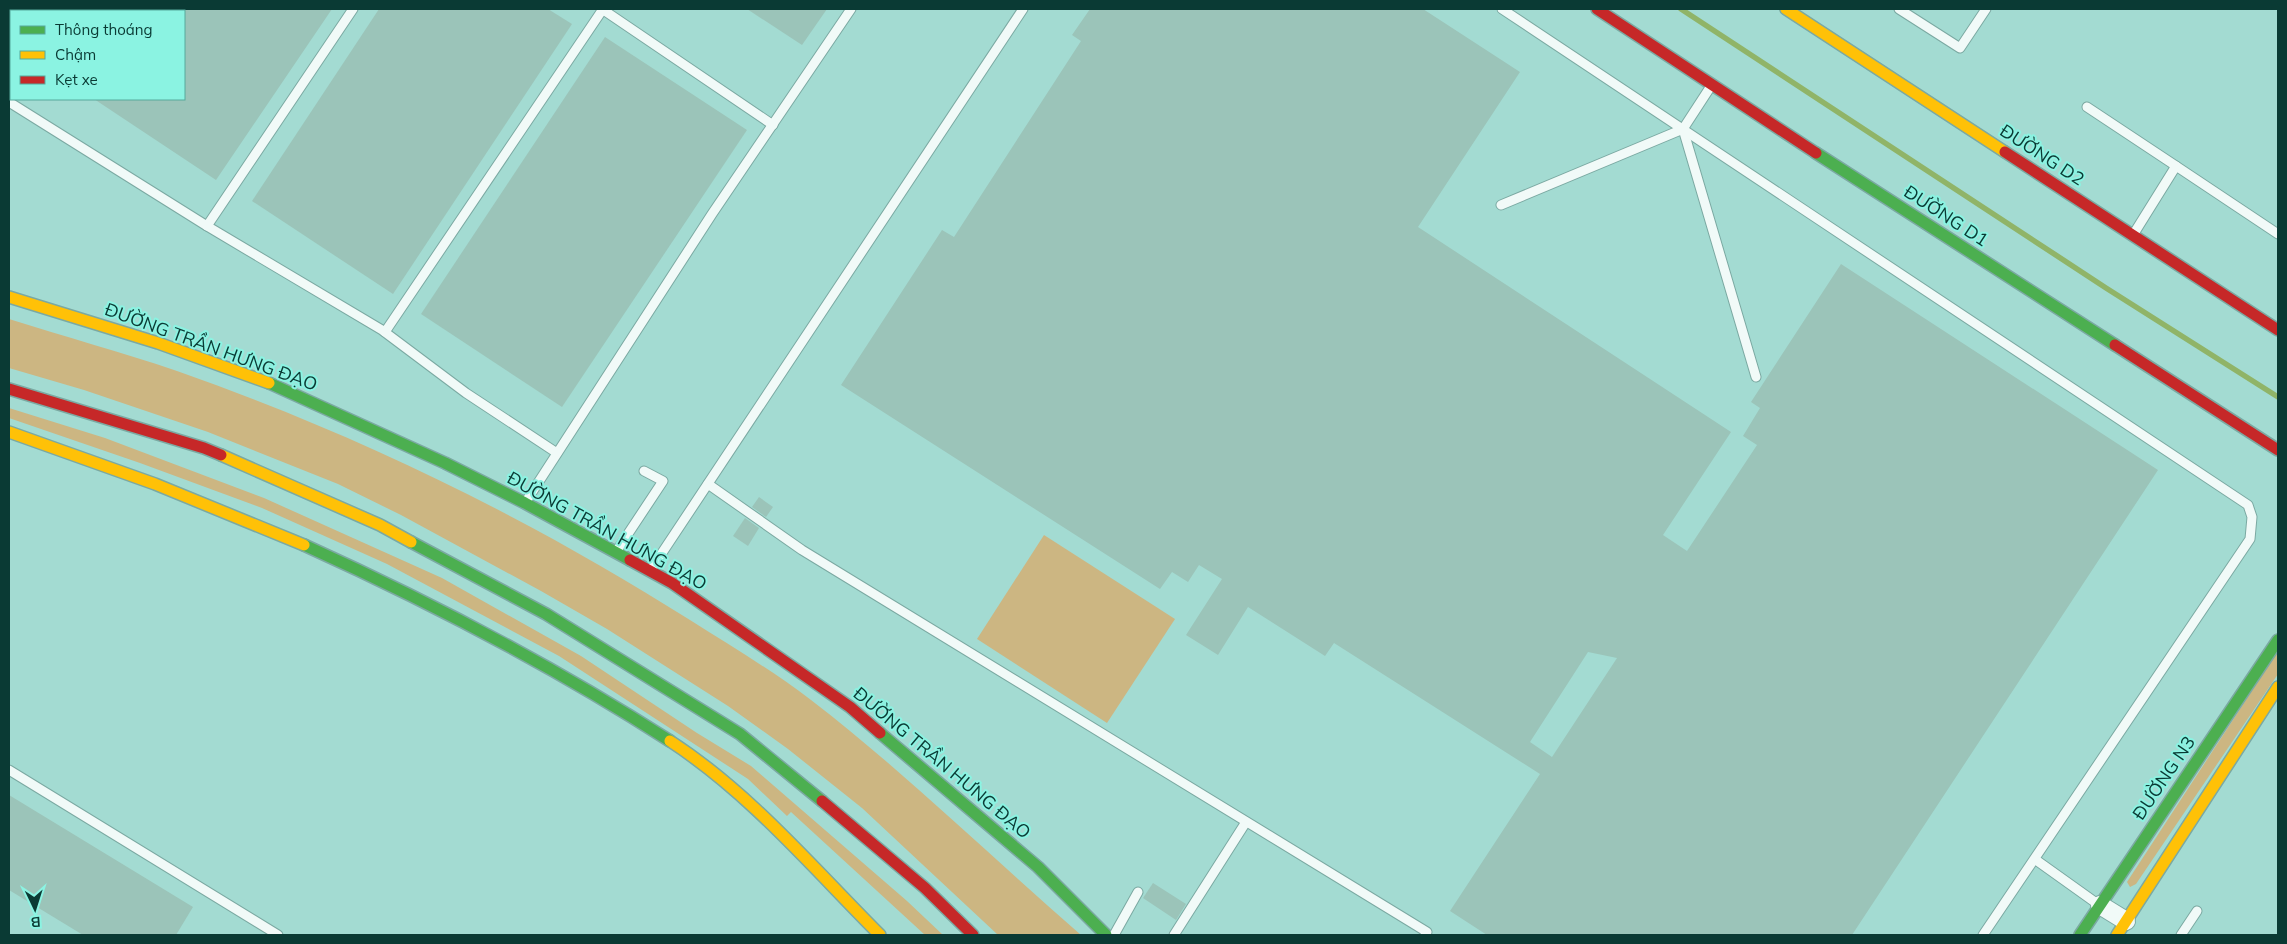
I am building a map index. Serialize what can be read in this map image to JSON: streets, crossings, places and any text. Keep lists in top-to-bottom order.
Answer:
{
  "streets": {
    "main road": [
      "ĐƯỜNG D2",
      "ĐƯỜNG D1",
      "ĐƯỜNG TRẦN HƯNG ĐẠO",
      "ĐƯỜNG N3"
    ]
  },
  "legend": ["Thông thoáng", "Chậm", "Kẹt xe"],
  "north": "bottom"
}
